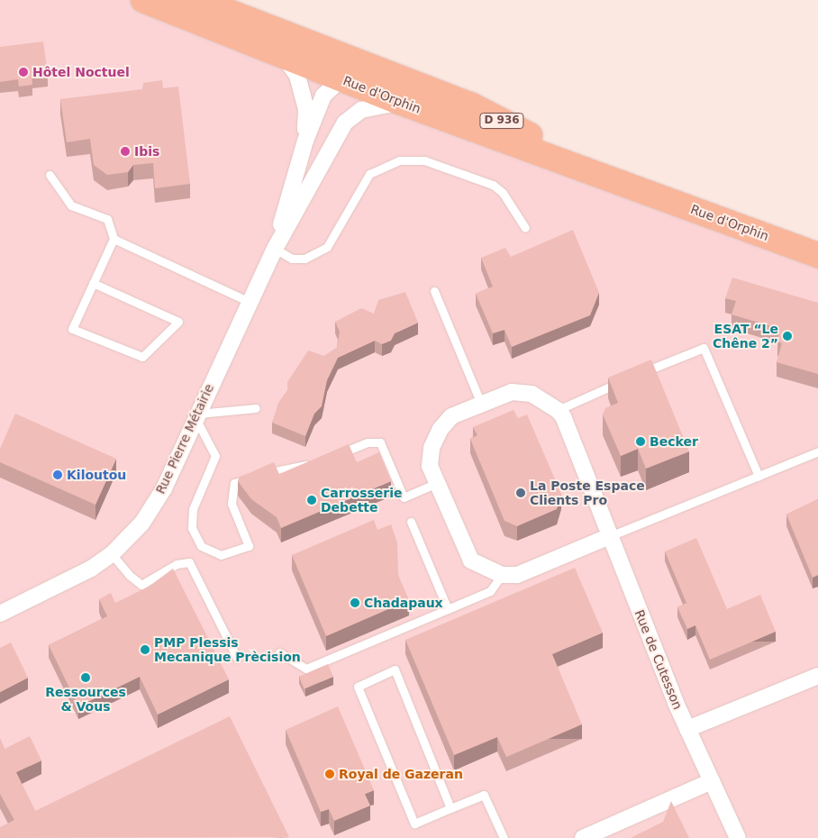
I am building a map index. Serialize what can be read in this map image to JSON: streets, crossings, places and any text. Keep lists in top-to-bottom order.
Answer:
{
  "streets": {
    "main road": ["Rue d'Orphin", "D 936"],
    "street": ["Rue Pierre Métairie", "Rue de Cutesson"]
  },
  "crossings": [
    ["Rue d'Orphin", "Rue Pierre Métairie"]
  ],
  "places": [
    "Hôtel Noctuel",
    "Ibis",
    "ESAT “Le Chêne 2”",
    "Becker",
    "Kiloutou",
    "La Poste Espace Clients Pro",
    "Carrosserie Debette",
    "Chadapaux",
    "PMP Plessis Mecanique Prècision",
    "Ressources & Vous",
    "Royal de Gazeran"
  ]
}
